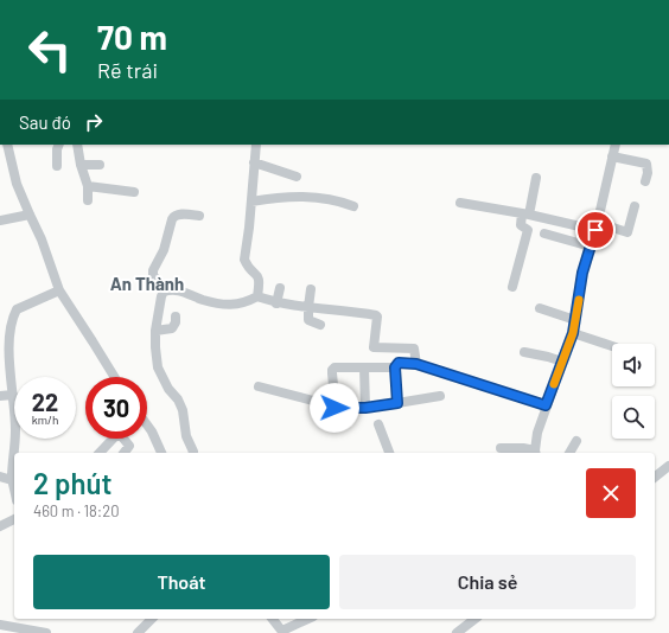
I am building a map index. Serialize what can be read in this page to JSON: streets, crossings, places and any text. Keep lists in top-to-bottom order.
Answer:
{
  "districts": ["An Thành"],
  "page": {
    "turn": ["70 m", "Rẽ trái"],
    "then": "Sau đó",
    "speed": "22 km/h",
    "limit": "30",
    "heading": ["2 phút", "460 m · 18:20"],
    "buttons": ["Thoát", "Chia sẻ"]
  }
}
